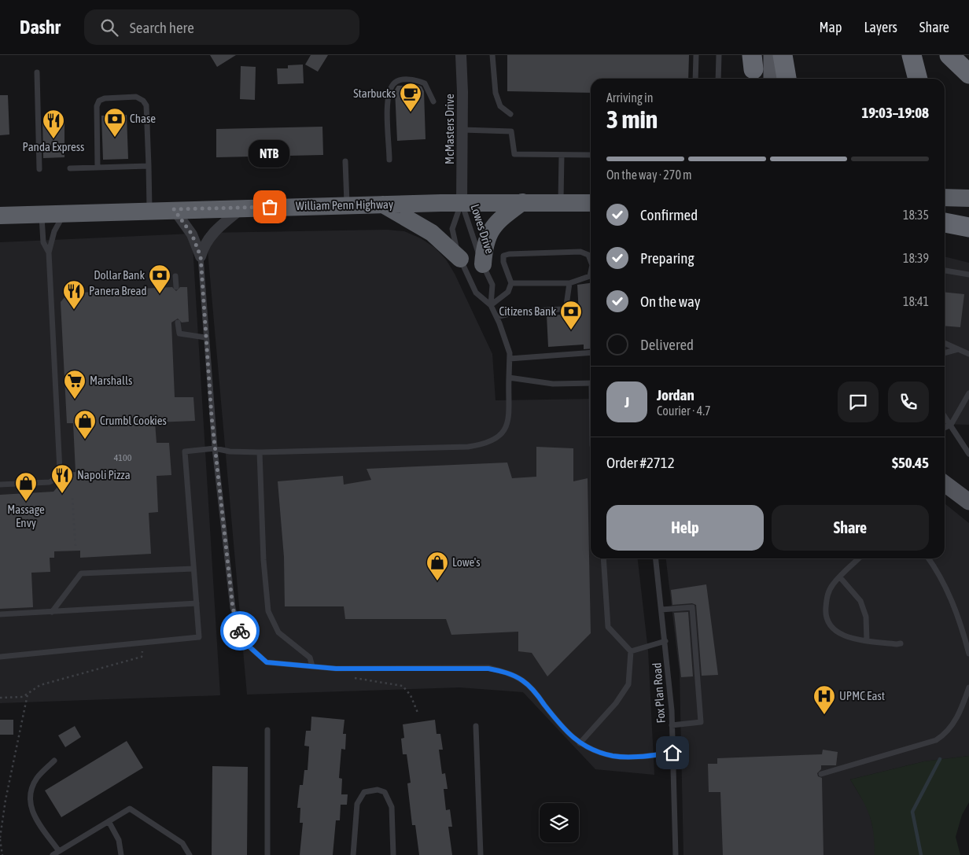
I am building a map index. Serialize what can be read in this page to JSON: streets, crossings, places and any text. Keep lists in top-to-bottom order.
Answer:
{
  "streets": {
    "highway": ["William Penn Highway"],
    "street": ["McMasters Drive"],
    "lane": ["Lowes Drive", "Fox Plan Road"]
  },
  "crossings": [
    ["McMasters Drive", "William Penn Highway"],
    ["McMasters Drive", "Lowes Drive"],
    ["William Penn Highway", "Lowes Drive"]
  ],
  "places": {
    "cafe": ["Starbucks"],
    "bank": ["Chase", "Dollar Bank", "Citizens Bank"],
    "restaurant": ["Panda Express", "Panera Bread", "Napoli Pizza"],
    "other": ["NTB"],
    "supermarket": ["Marshalls"],
    "shop": ["Crumbl Cookies", "Massage Envy", "Lowe's"],
    "hospital": ["UPMC East"]
  },
  "house_numbers": ["4100"],
  "page": {
    "header": "Dashr",
    "search": "Search here",
    "nav": ["Map", "Layers", "Share"],
    "heading": ["3 min", "Arriving in", "19:03–19:08"],
    "panel": [
      "Jordan",
      "Courier · 4.7",
      "Order #2712",
      "$50.45"
    ],
    "bubble": "NTB",
    "bar": "On the way · 270 m",
    "list": [
      ["Confirmed", "18:35"],
      ["Preparing", "18:39"],
      ["On the way", "18:41"],
      "Delivered"
    ],
    "round": "J",
    "buttons": ["Help", "Share"]
  }
}
